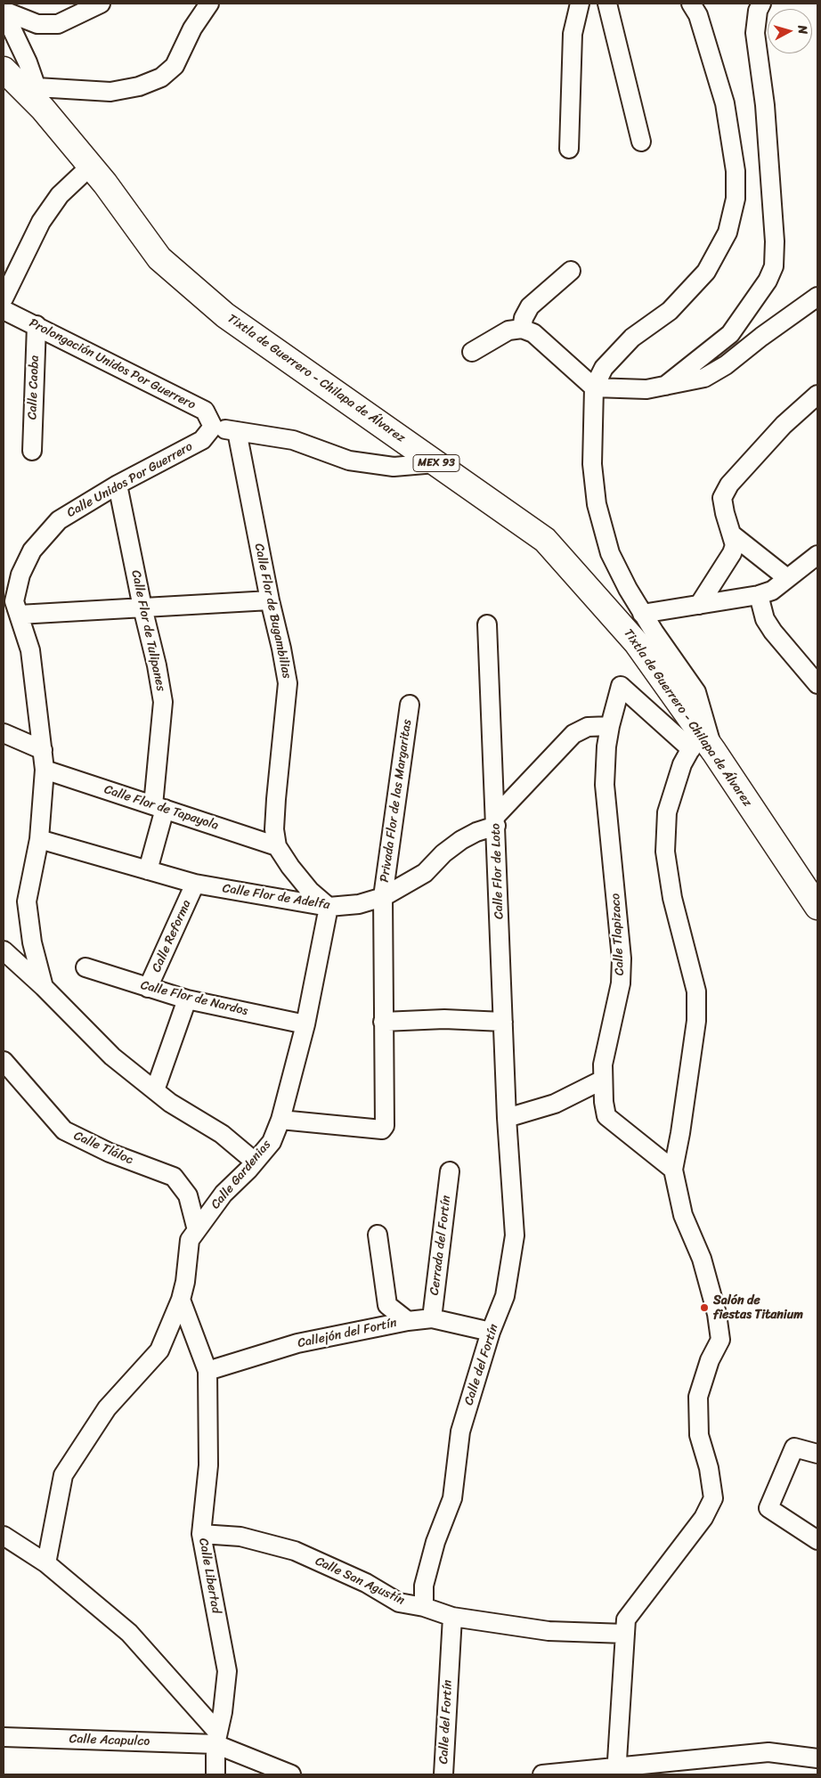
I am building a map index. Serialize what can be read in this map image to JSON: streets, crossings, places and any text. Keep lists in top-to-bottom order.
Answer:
{
  "streets": {
    "main road": ["Tixtla de Guerrero - Chilapa de Álvarez", "MEX 93"],
    "street": [
      "Prolongación Unidos Por Guerrero",
      "Calle Caoba",
      "Calle Unidos Por Guerrero",
      "Calle Flor de Bugambilias",
      "Calle Flor de Tulipanes",
      "Privada Flor de las Margaritas",
      "Calle Flor de Tapayola",
      "Calle Flor de Loto",
      "Calle Flor de Adelfa",
      "Calle Tlapizaco",
      "Calle Reforma",
      "Calle Flor de Nardos",
      "Calle Tláloc",
      "Calle Gardenias",
      "Cerrada del Fortín",
      "Callejón del Fortín",
      "Calle del Fortín",
      "Calle Libertad",
      "Calle San Agustín",
      "Calle Acapulco"
    ]
  },
  "crossings": [
    ["Prolongación Unidos Por Guerrero", "Calle Caoba"],
    ["Prolongación Unidos Por Guerrero", "Calle Unidos Por Guerrero"],
    ["Tixtla de Guerrero - Chilapa de Álvarez", "Calle Tlapizaco"],
    ["Calle Unidos Por Guerrero", "Calle Flor de Tulipanes"],
    ["Calle Unidos Por Guerrero", "Calle Flor de Tapayola"],
    ["Calle Unidos Por Guerrero", "Calle Flor de Adelfa"],
    ["Calle Flor de Bugambilias", "Calle Flor de Tapayola"],
    ["Calle Flor de Bugambilias", "Calle Flor de Adelfa"],
    ["Calle Flor de Bugambilias", "Calle Gardenias"],
    ["Calle Flor de Tulipanes", "Calle Flor de Tapayola"],
    ["Calle Flor de Tulipanes", "Calle Flor de Adelfa"],
    ["Privada Flor de las Margaritas", "Calle Flor de Adelfa"],
    ["Calle Flor de Loto", "Calle Flor de Adelfa"],
    ["Calle Flor de Loto", "Calle del Fortín"],
    ["Calle Flor de Adelfa", "Calle Tlapizaco"],
    ["Calle Flor de Adelfa", "Calle Reforma"],
    ["Calle Flor de Adelfa", "Calle Gardenias"],
    ["Calle Reforma", "Calle Flor de Nardos"],
    ["Calle Flor de Nardos", "Calle Gardenias"],
    ["Calle Tláloc", "Calle Gardenias"],
    ["Calle Gardenias", "Calle Libertad"],
    ["Cerrada del Fortín", "Callejón del Fortín"],
    ["Callejón del Fortín", "Calle del Fortín"],
    ["Callejón del Fortín", "Calle Libertad"],
    ["Calle del Fortín", "Calle San Agustín"],
    ["Calle Libertad", "Calle San Agustín"],
    ["Calle Libertad", "Calle Acapulco"]
  ],
  "places": ["Salón de fiestas Titanium"],
  "north": "right"
}
